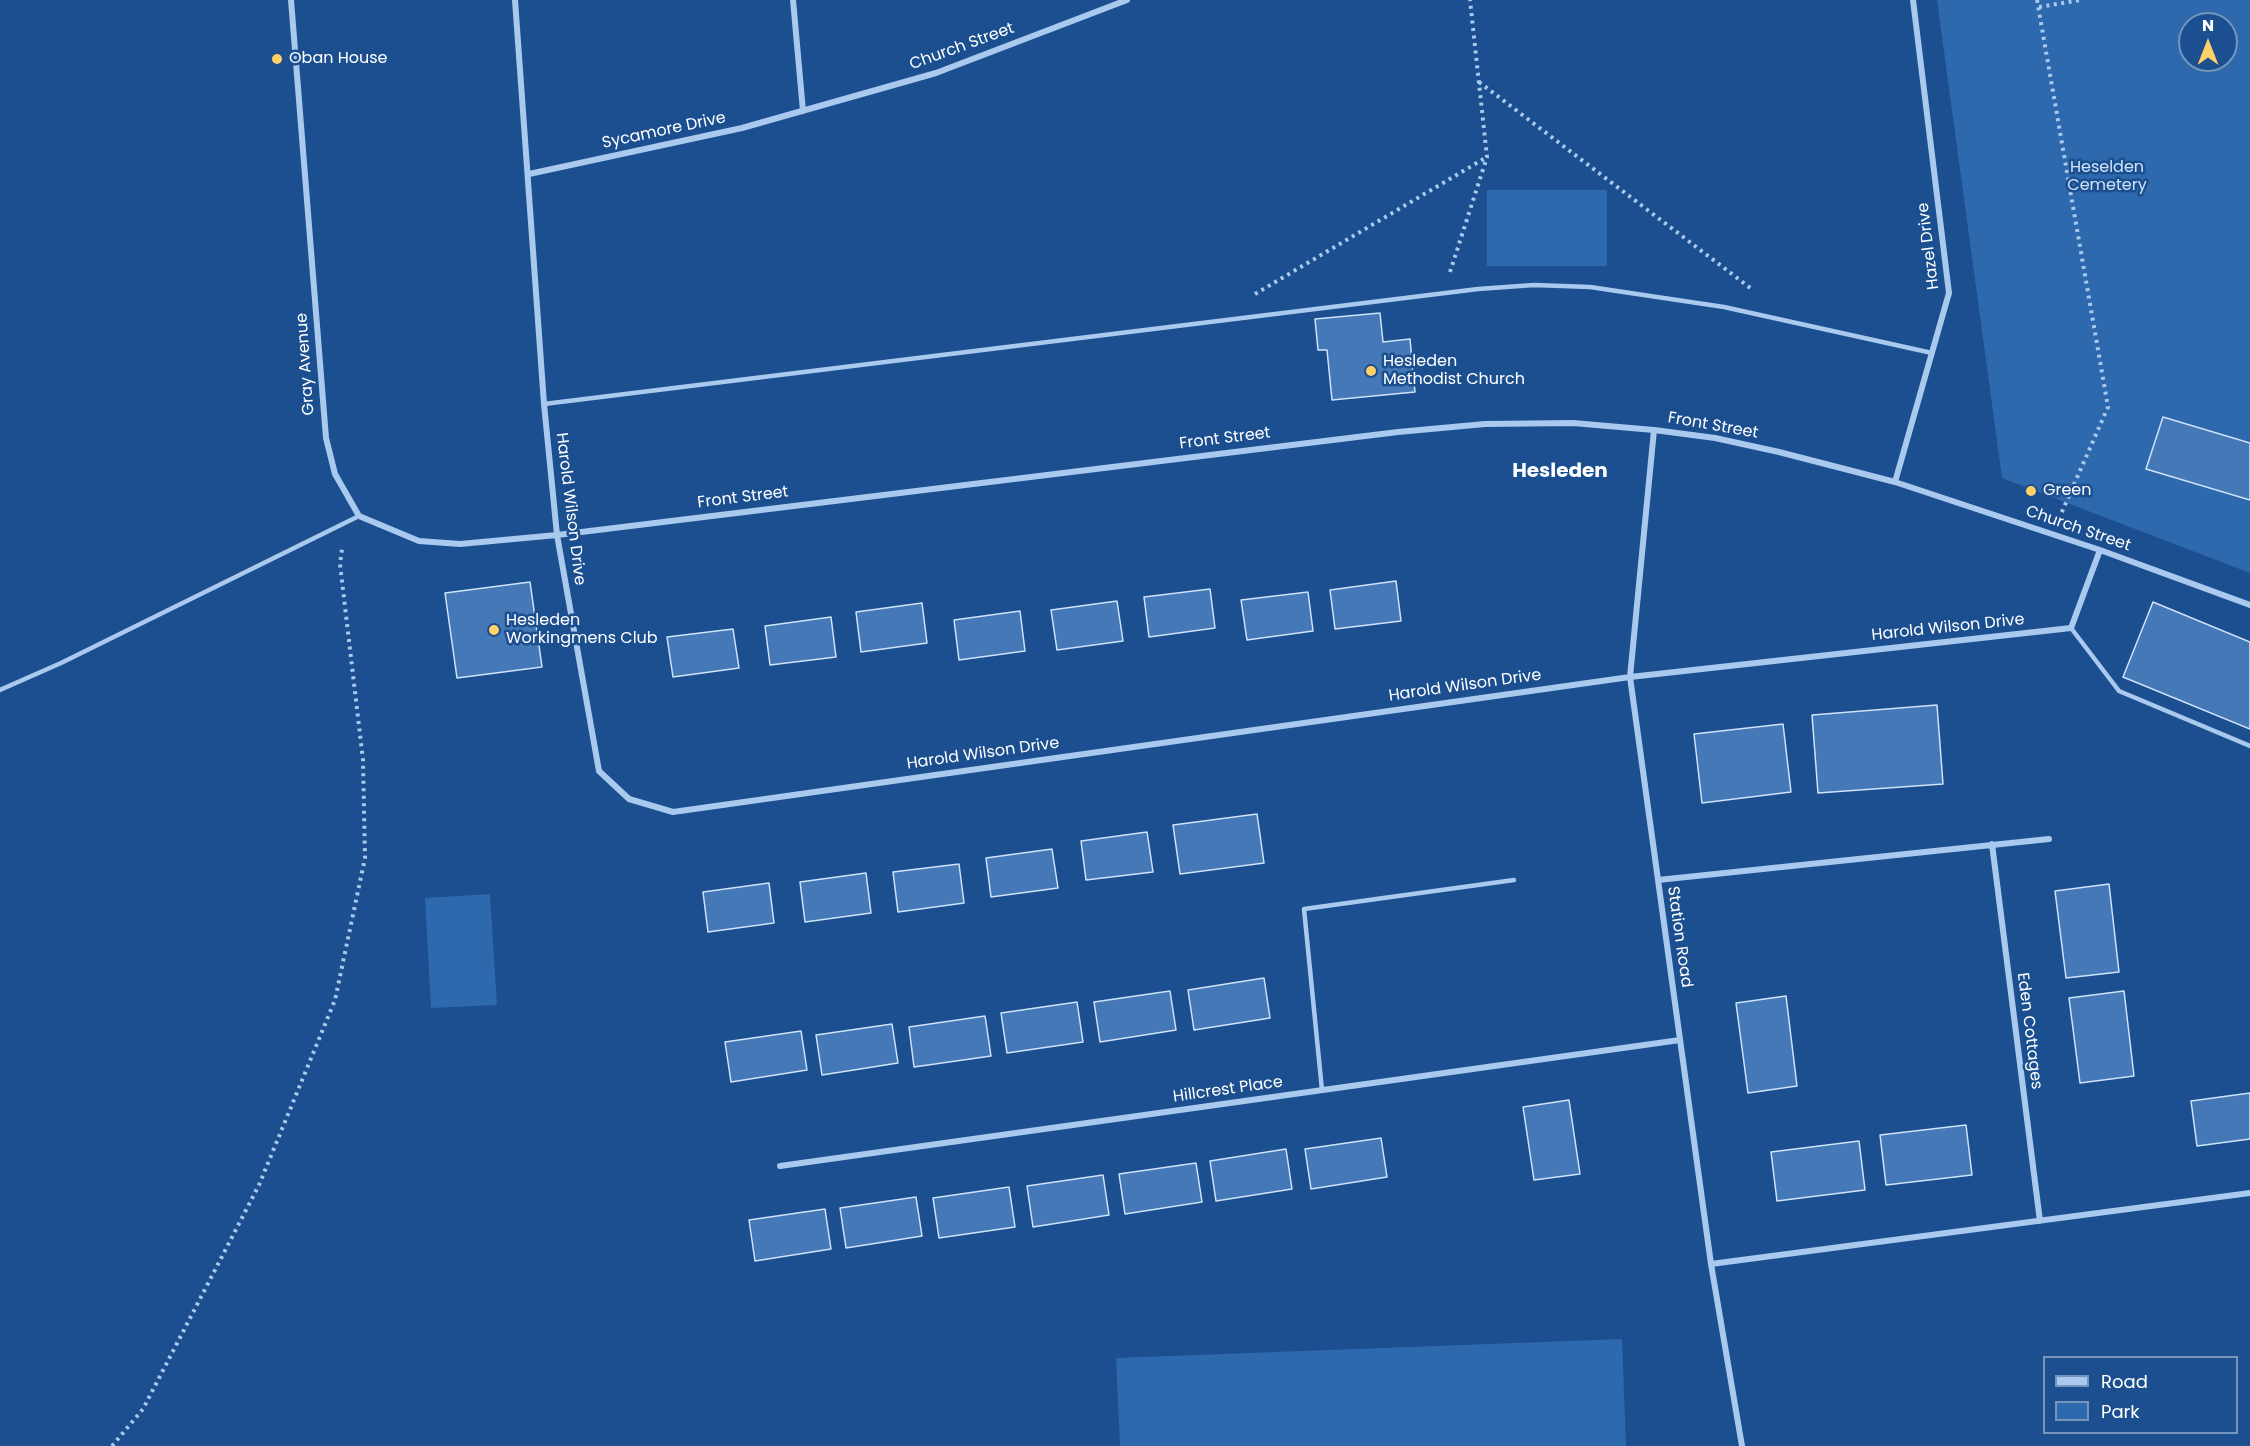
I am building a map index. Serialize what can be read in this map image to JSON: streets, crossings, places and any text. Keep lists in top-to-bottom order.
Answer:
{
  "streets": {
    "street": [
      "Church Street",
      "Sycamore Drive",
      "Hazel Drive",
      "Gray Avenue",
      "Front Street",
      "Harold Wilson Drive",
      "Station Road",
      "Eden Cottages",
      "Hillcrest Place"
    ]
  },
  "crossings": [
    ["Church Street", "Sycamore Drive"],
    ["Church Street", "Hazel Drive"],
    ["Church Street", "Front Street"],
    ["Sycamore Drive", "Harold Wilson Drive"],
    ["Hazel Drive", "Front Street"],
    ["Front Street", "Harold Wilson Drive"],
    ["Front Street", "Station Road"],
    ["Harold Wilson Drive", "Station Road"],
    ["Station Road", "Hillcrest Place"]
  ],
  "districts": ["Hesleden"],
  "parks": ["Heselden Cemetery"],
  "places": [
    "Oban House",
    "Hesleden Methodist Church",
    "Green",
    "Hesleden Workingmens Club"
  ],
  "legend": ["Road", "Park"],
  "north": "top"
}
